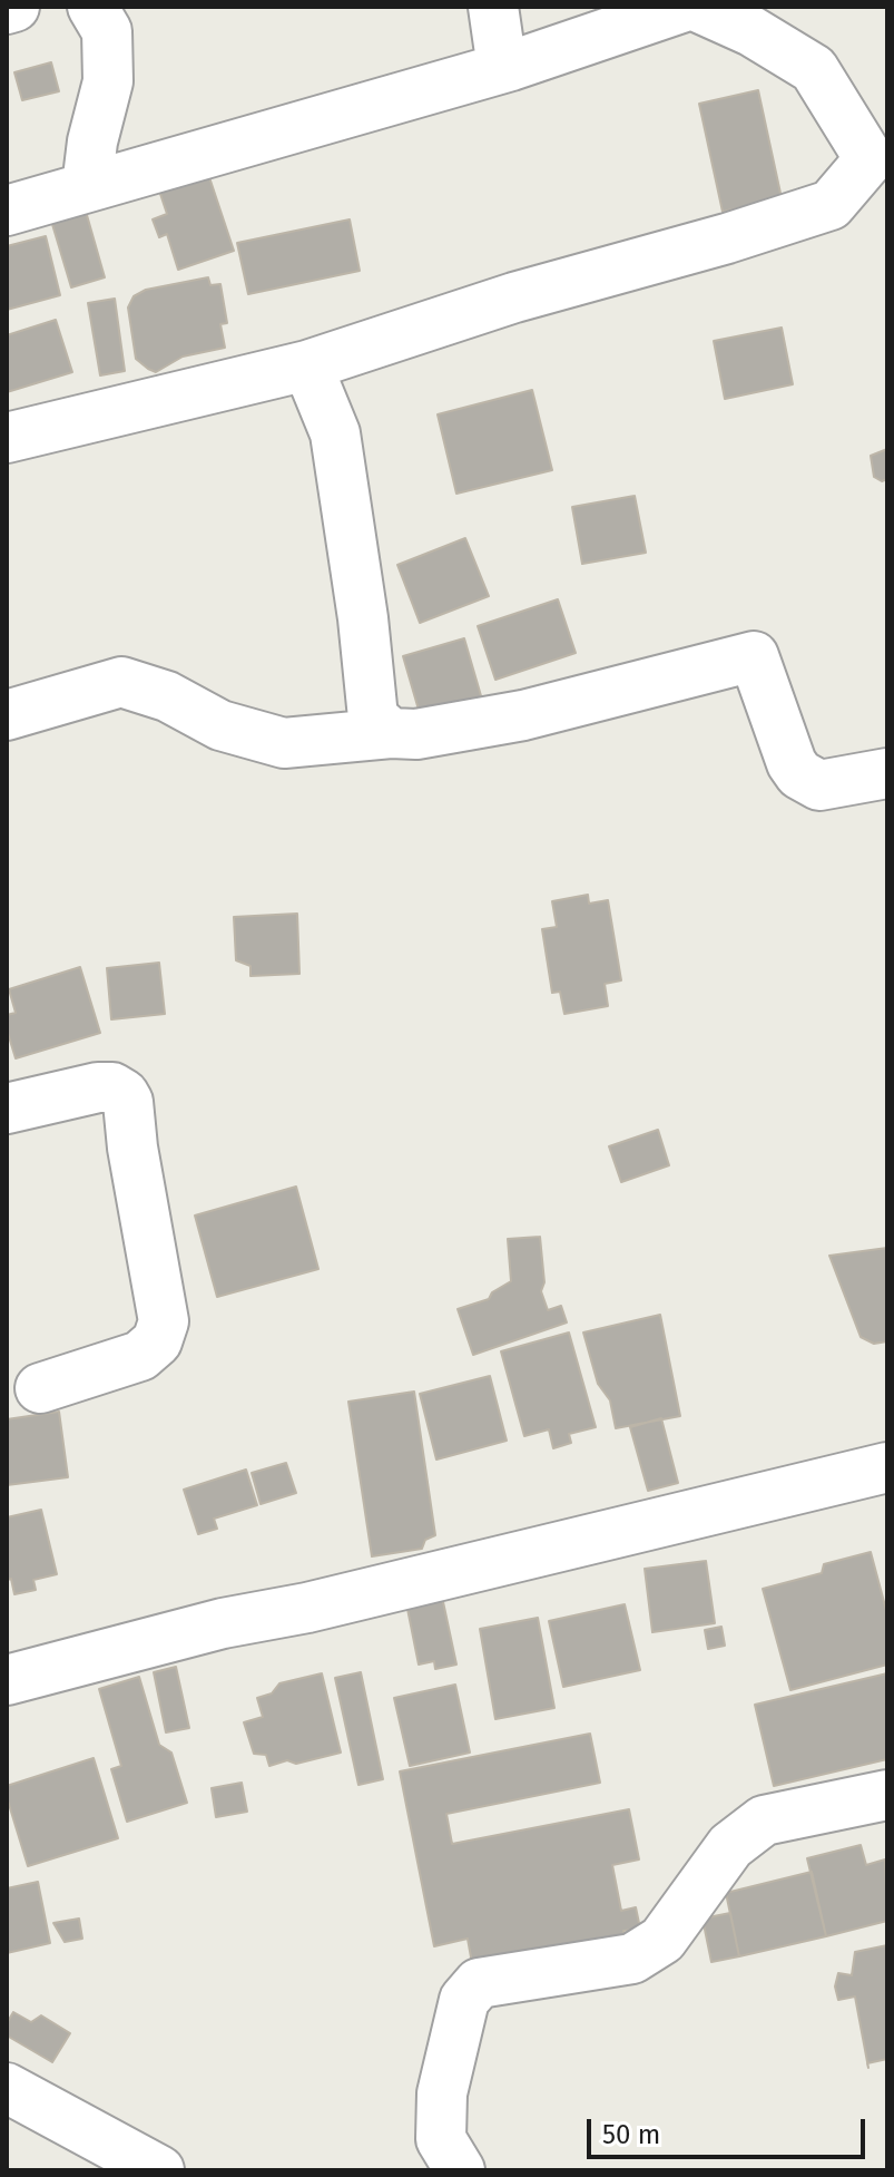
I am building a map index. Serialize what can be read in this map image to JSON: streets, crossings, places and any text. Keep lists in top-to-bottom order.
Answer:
{
  "scale_bar": "50 m"
}
